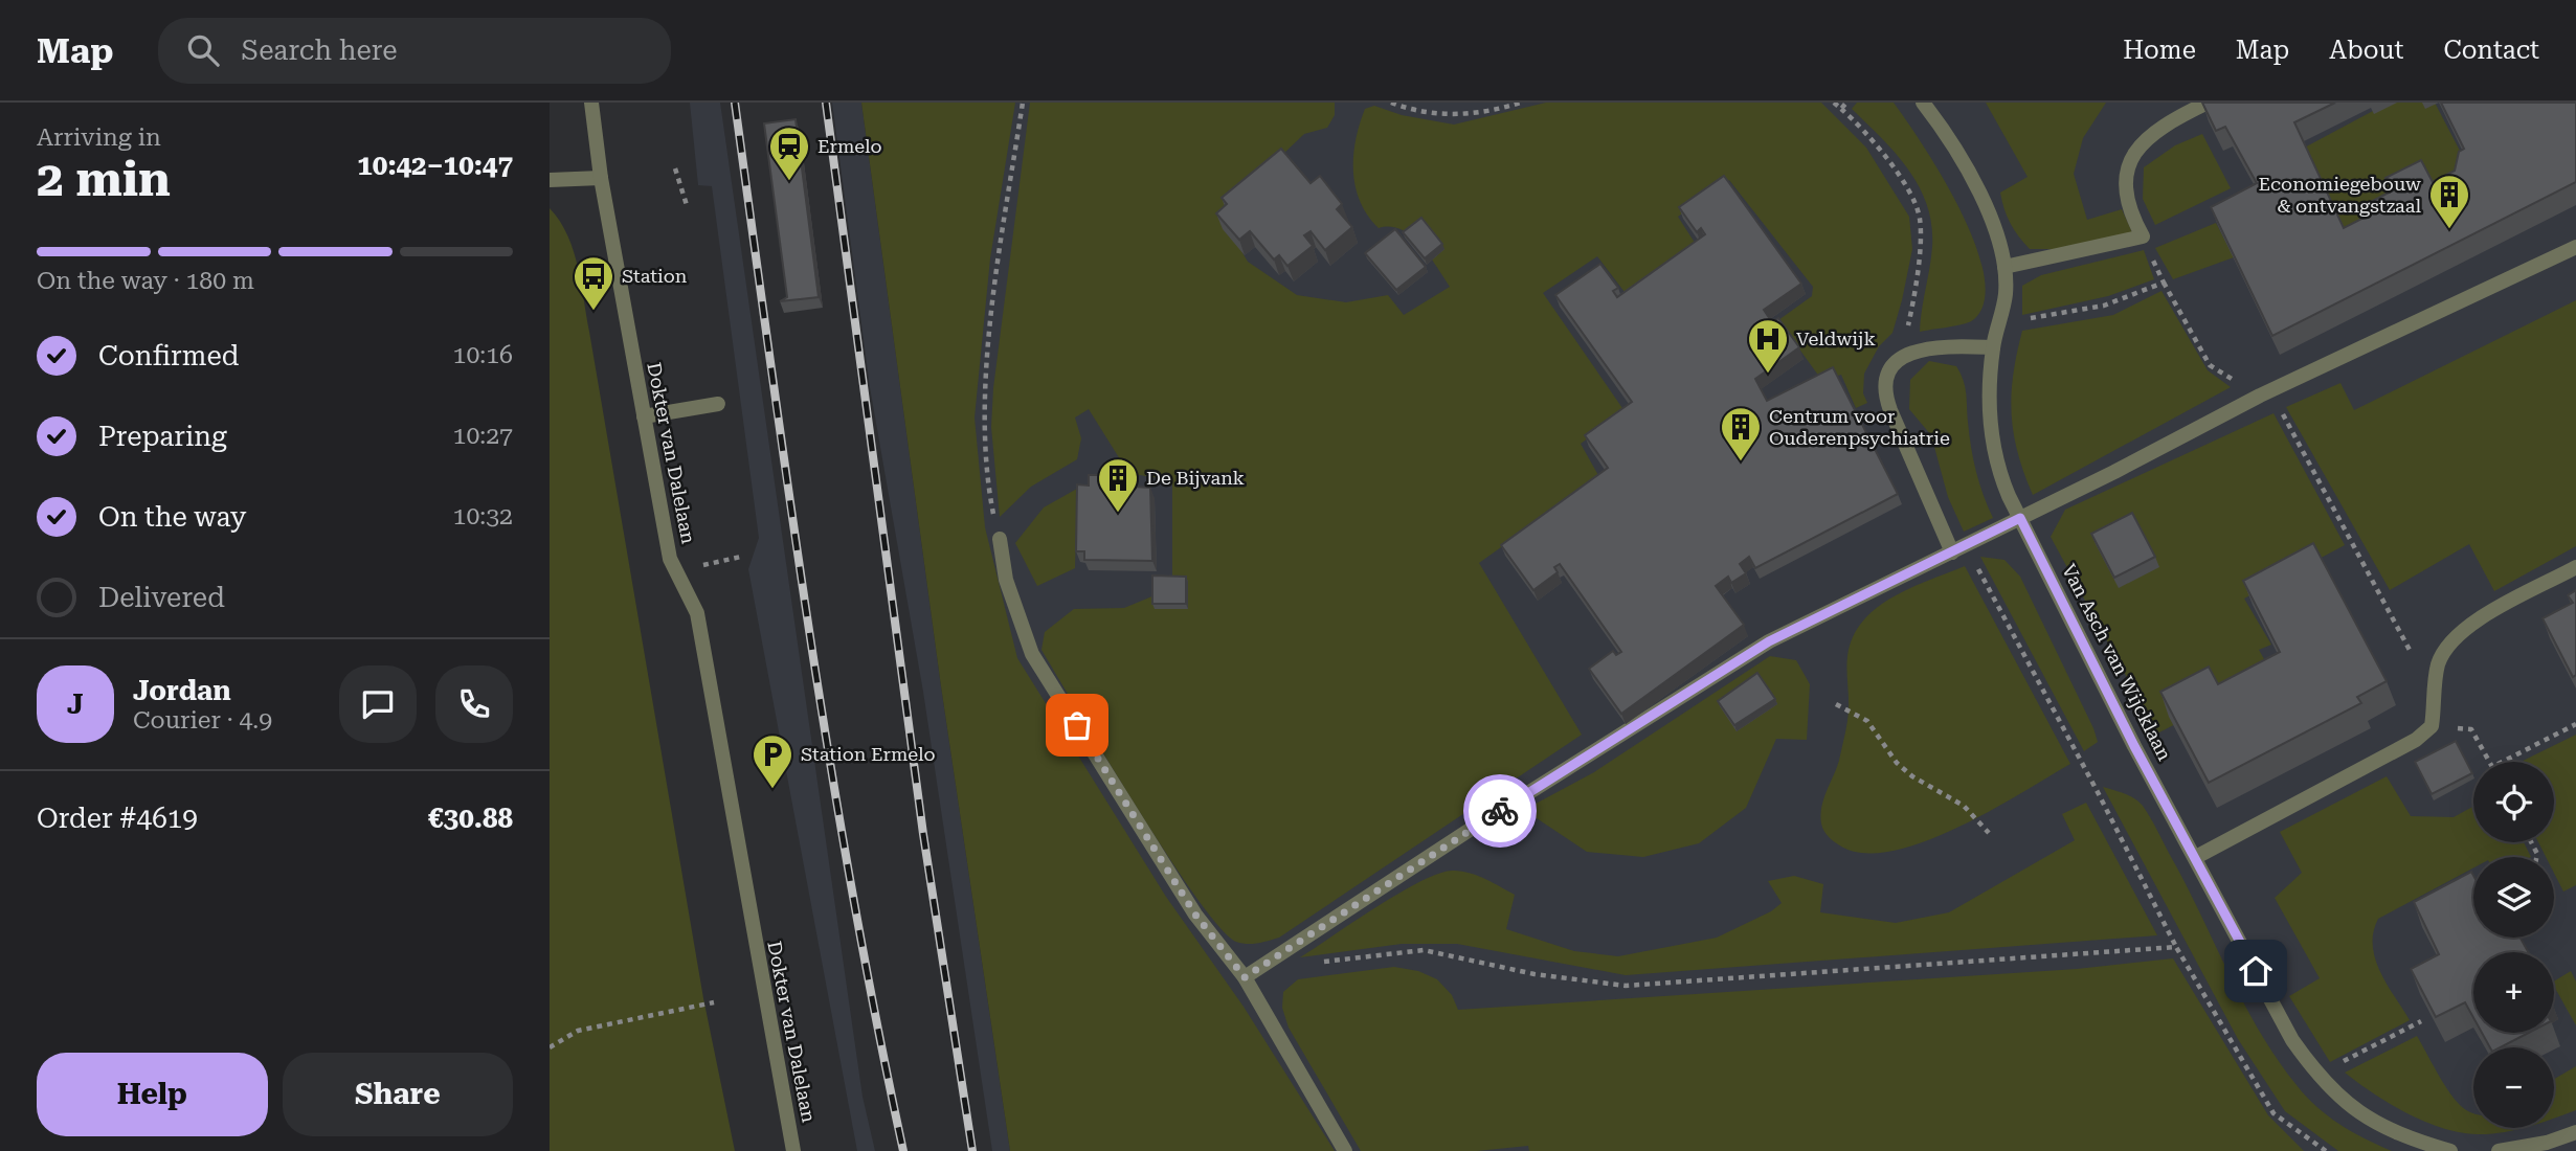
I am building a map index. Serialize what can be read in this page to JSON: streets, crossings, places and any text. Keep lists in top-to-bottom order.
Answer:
{
  "streets": {
    "street": ["Dokter van Dalelaan", "Van Asch van Wijcklaan"]
  },
  "places": {
    "station": ["Ermelo"],
    "building": ["Economiegebouw & ontvangstzaal", "Centrum voor Ouderenpsychiatrie", "De Bijvank"],
    "bus stop": ["Station"],
    "hospital": ["Veldwijk"],
    "parking": ["Station Ermelo"]
  },
  "page": {
    "header": "Map",
    "search": "Search here",
    "nav": [
      "Home",
      "Map",
      "About",
      "Contact"
    ],
    "heading": ["2 min", "Arriving in", "10:42–10:47"],
    "panel": [
      "Jordan",
      "Courier · 4.9",
      "Order #4619",
      "€30.88"
    ],
    "bar": "On the way · 180 m",
    "list": [
      ["Confirmed", "10:16"],
      ["Preparing", "10:27"],
      ["On the way", "10:32"],
      "Delivered"
    ],
    "round": "J",
    "map_buttons": ["+", "−"],
    "buttons": ["Help", "Share"]
  }
}
